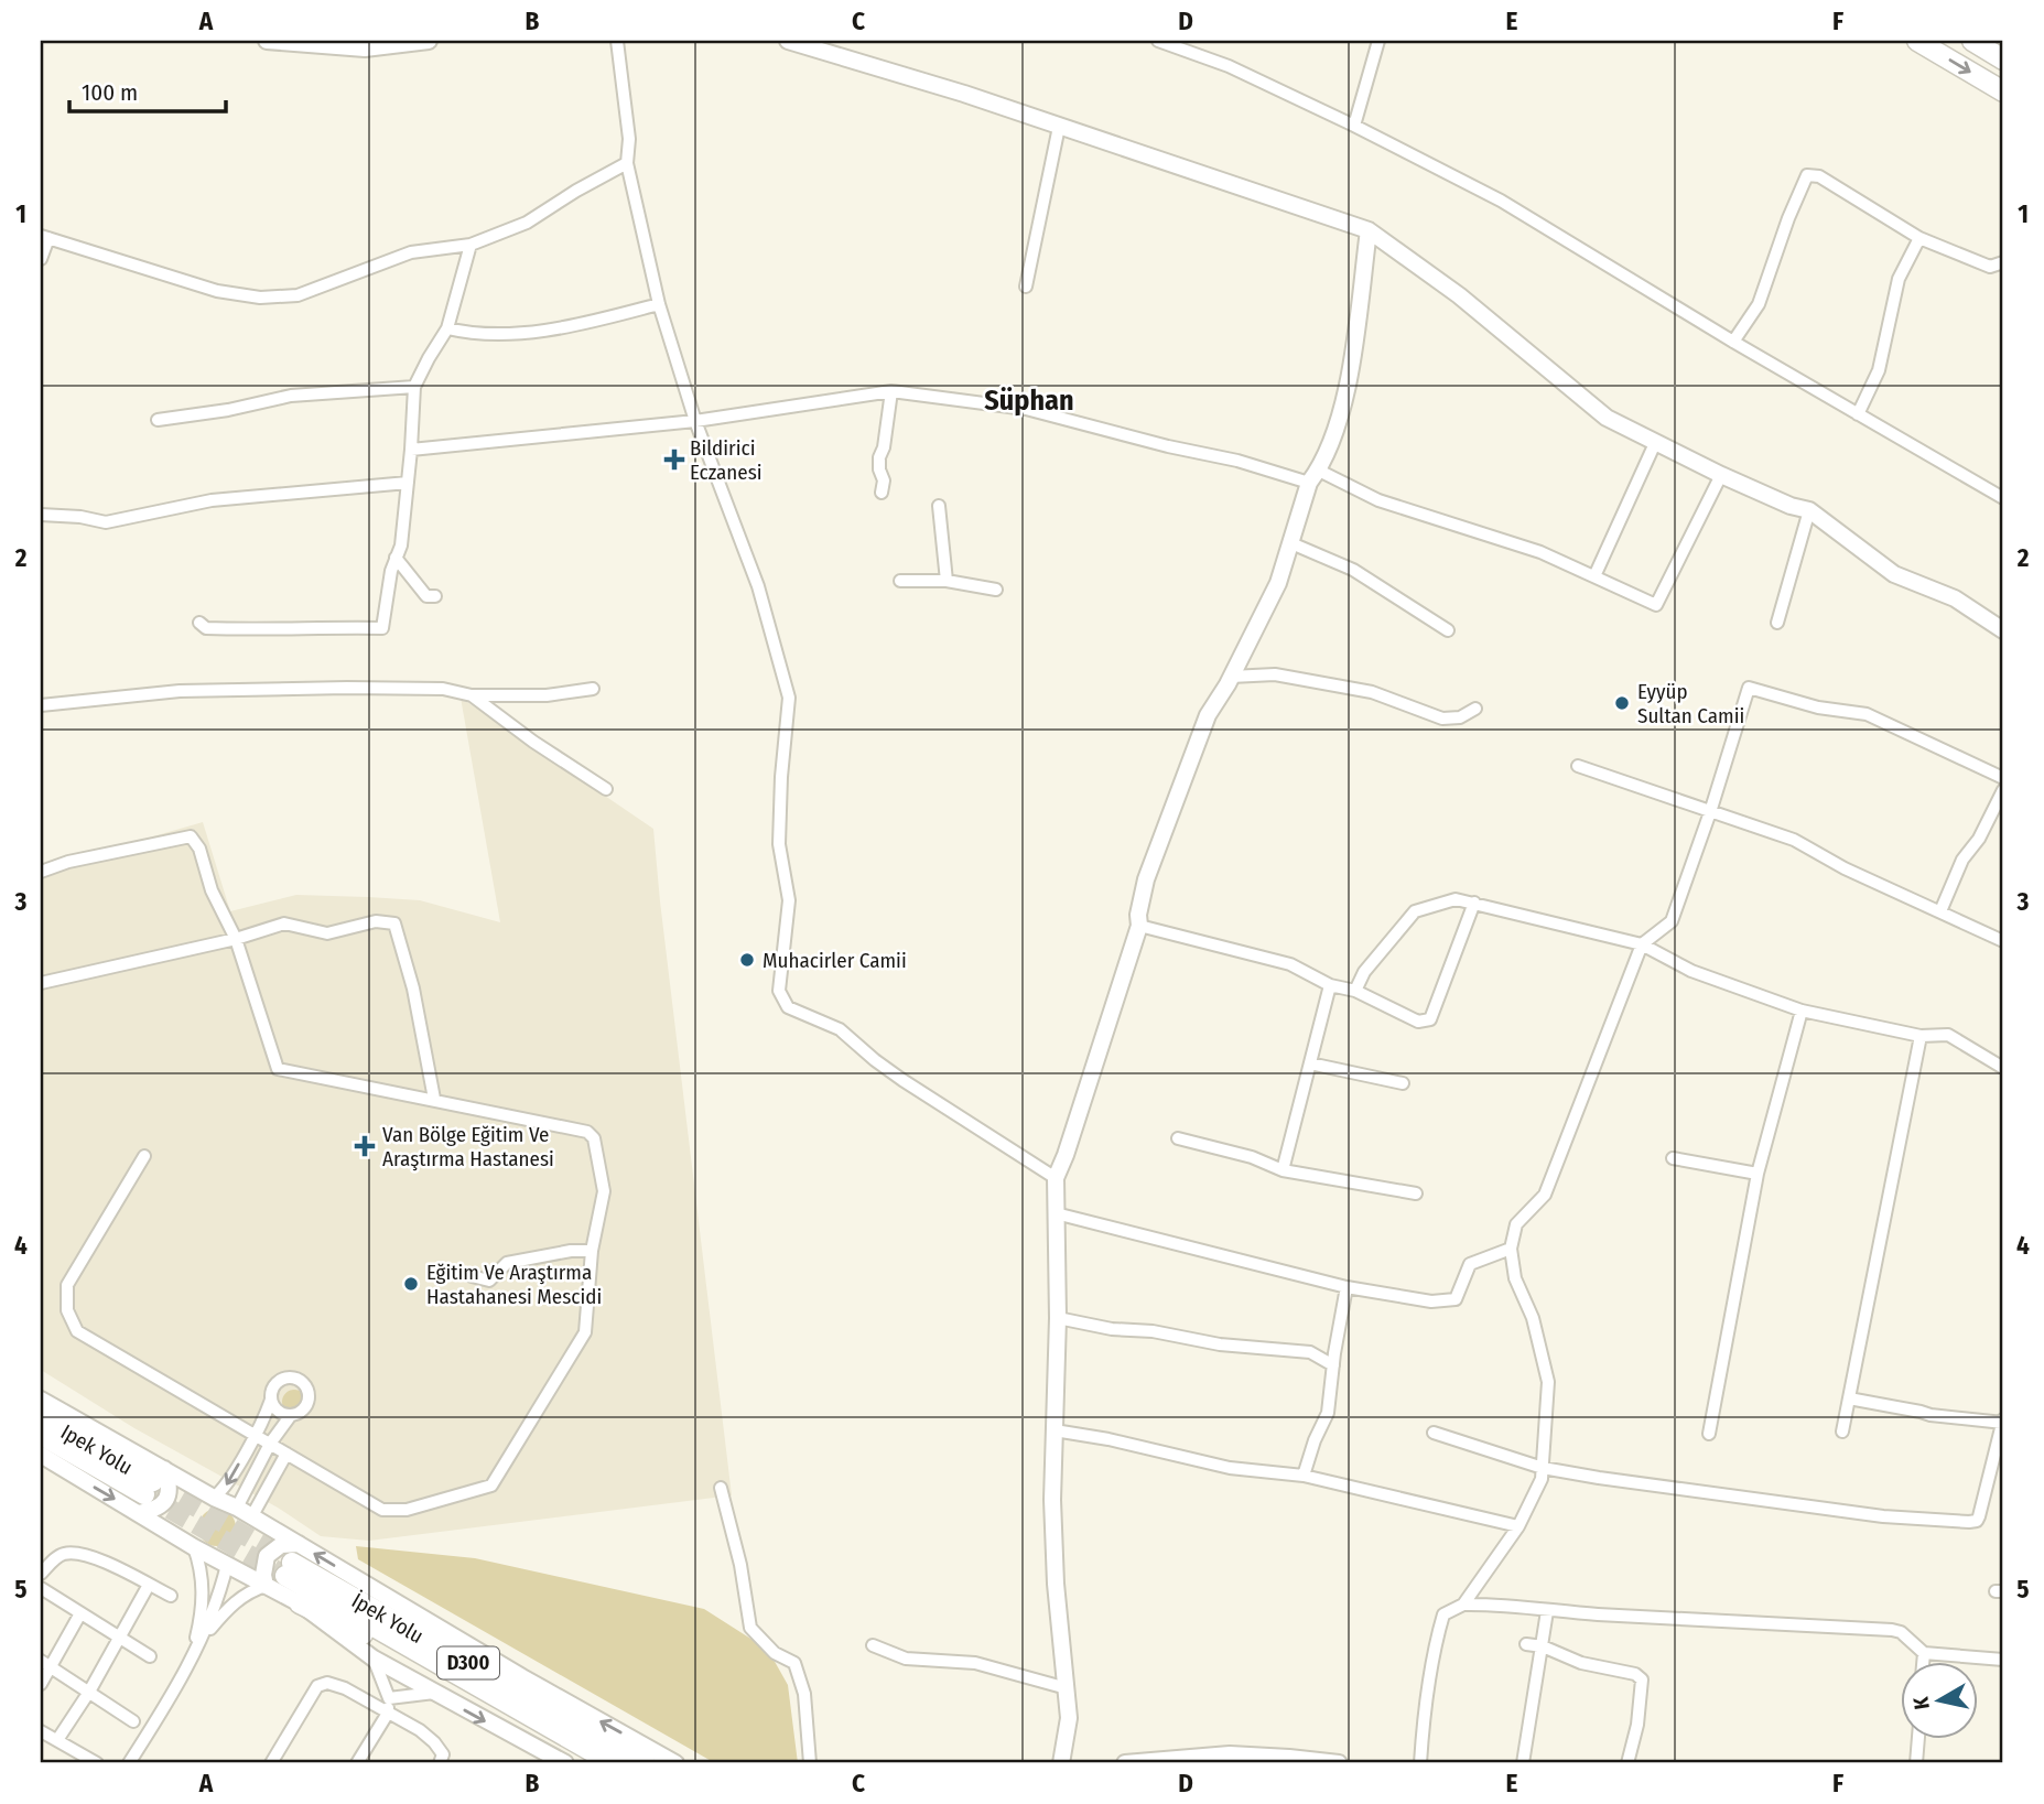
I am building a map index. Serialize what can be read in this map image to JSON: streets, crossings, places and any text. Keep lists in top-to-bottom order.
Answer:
{
  "streets": {
    "highway": ["Ipek Yolu", "İpek Yolu", "D300"]
  },
  "districts": ["Süphan"],
  "places": {
    "health": ["Bildirici Eczanesi", "Van Bölge Eğitim Ve Araştırma Hastanesi"],
    "other": ["Eyyüp Sultan Camii", "Muhacirler Camii", "Eğitim Ve Araştırma Hastahanesi Mescidi"]
  },
  "scale_bar": "100 m",
  "north": "left",
  "grid": {
    "columns": [
      "A",
      "B",
      "C",
      "D",
      "E",
      "F"
    ],
    "rows": [
      "1",
      "2",
      "3",
      "4",
      "5"
    ]
  }
}
